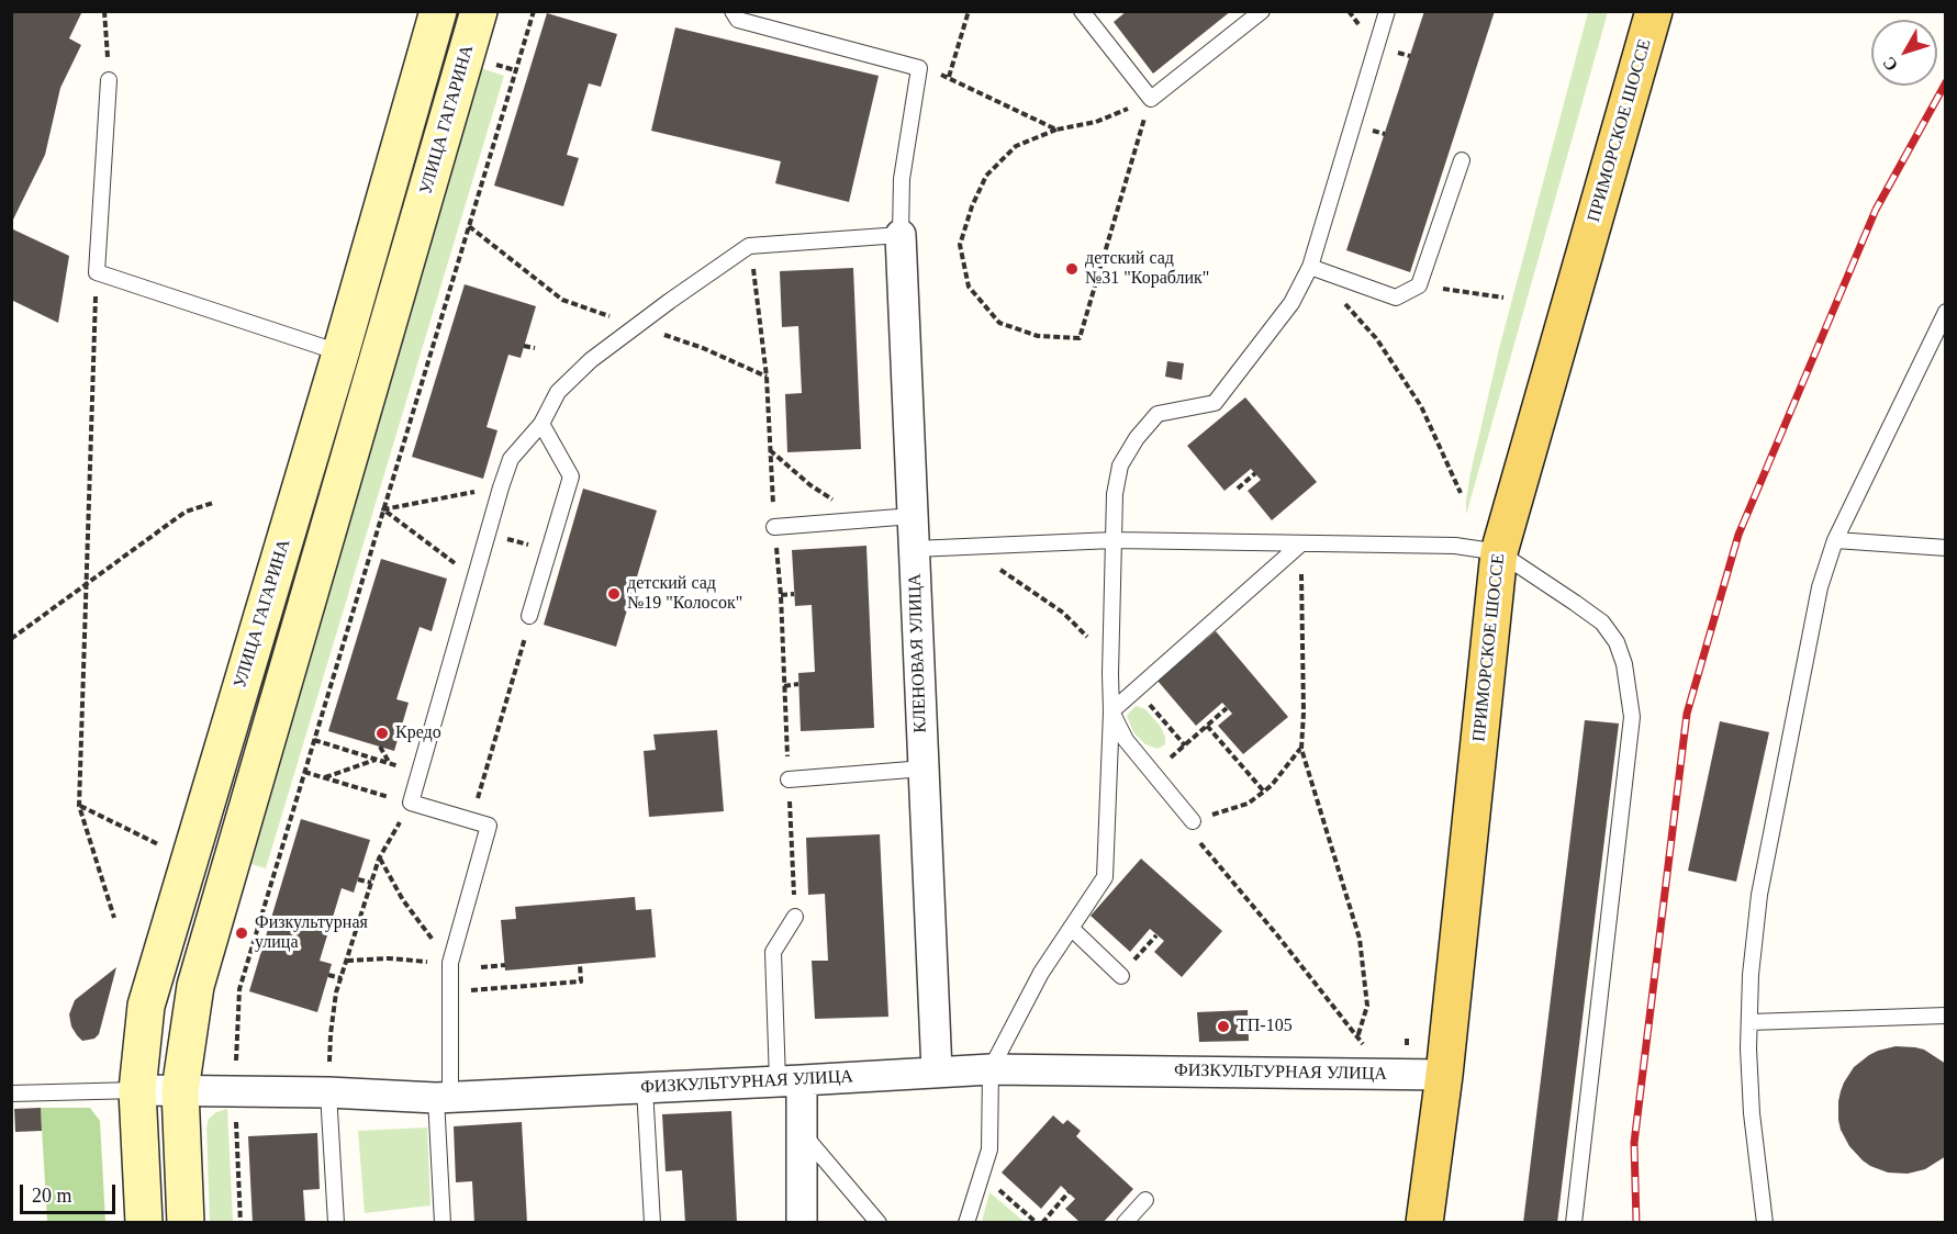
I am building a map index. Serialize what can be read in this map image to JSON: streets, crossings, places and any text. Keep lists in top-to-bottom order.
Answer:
{
  "streets": {
    "main road": ["УЛИЦА ГАГАРИНА", "ПРИМОРСКОЕ ШОССЕ"],
    "street": ["КЛЕНОВАЯ УЛИЦА", "ФИЗКУЛЬТУРНАЯ УЛИЦА"]
  },
  "crossings": [
    ["УЛИЦА ГАГАРИНА", "ФИЗКУЛЬТУРНАЯ УЛИЦА"],
    ["ПРИМОРСКОЕ ШОССЕ", "ФИЗКУЛЬТУРНАЯ УЛИЦА"],
    ["КЛЕНОВАЯ УЛИЦА", "ФИЗКУЛЬТУРНАЯ УЛИЦА"]
  ],
  "places": [
    "детский сад №31 \"Кораблик\"",
    "детский сад №19 \"Колосок\"",
    "Кредо",
    "Физкультурная улица",
    "ТП-105"
  ],
  "scale_bar": "20 m",
  "north": "bottom left"
}
